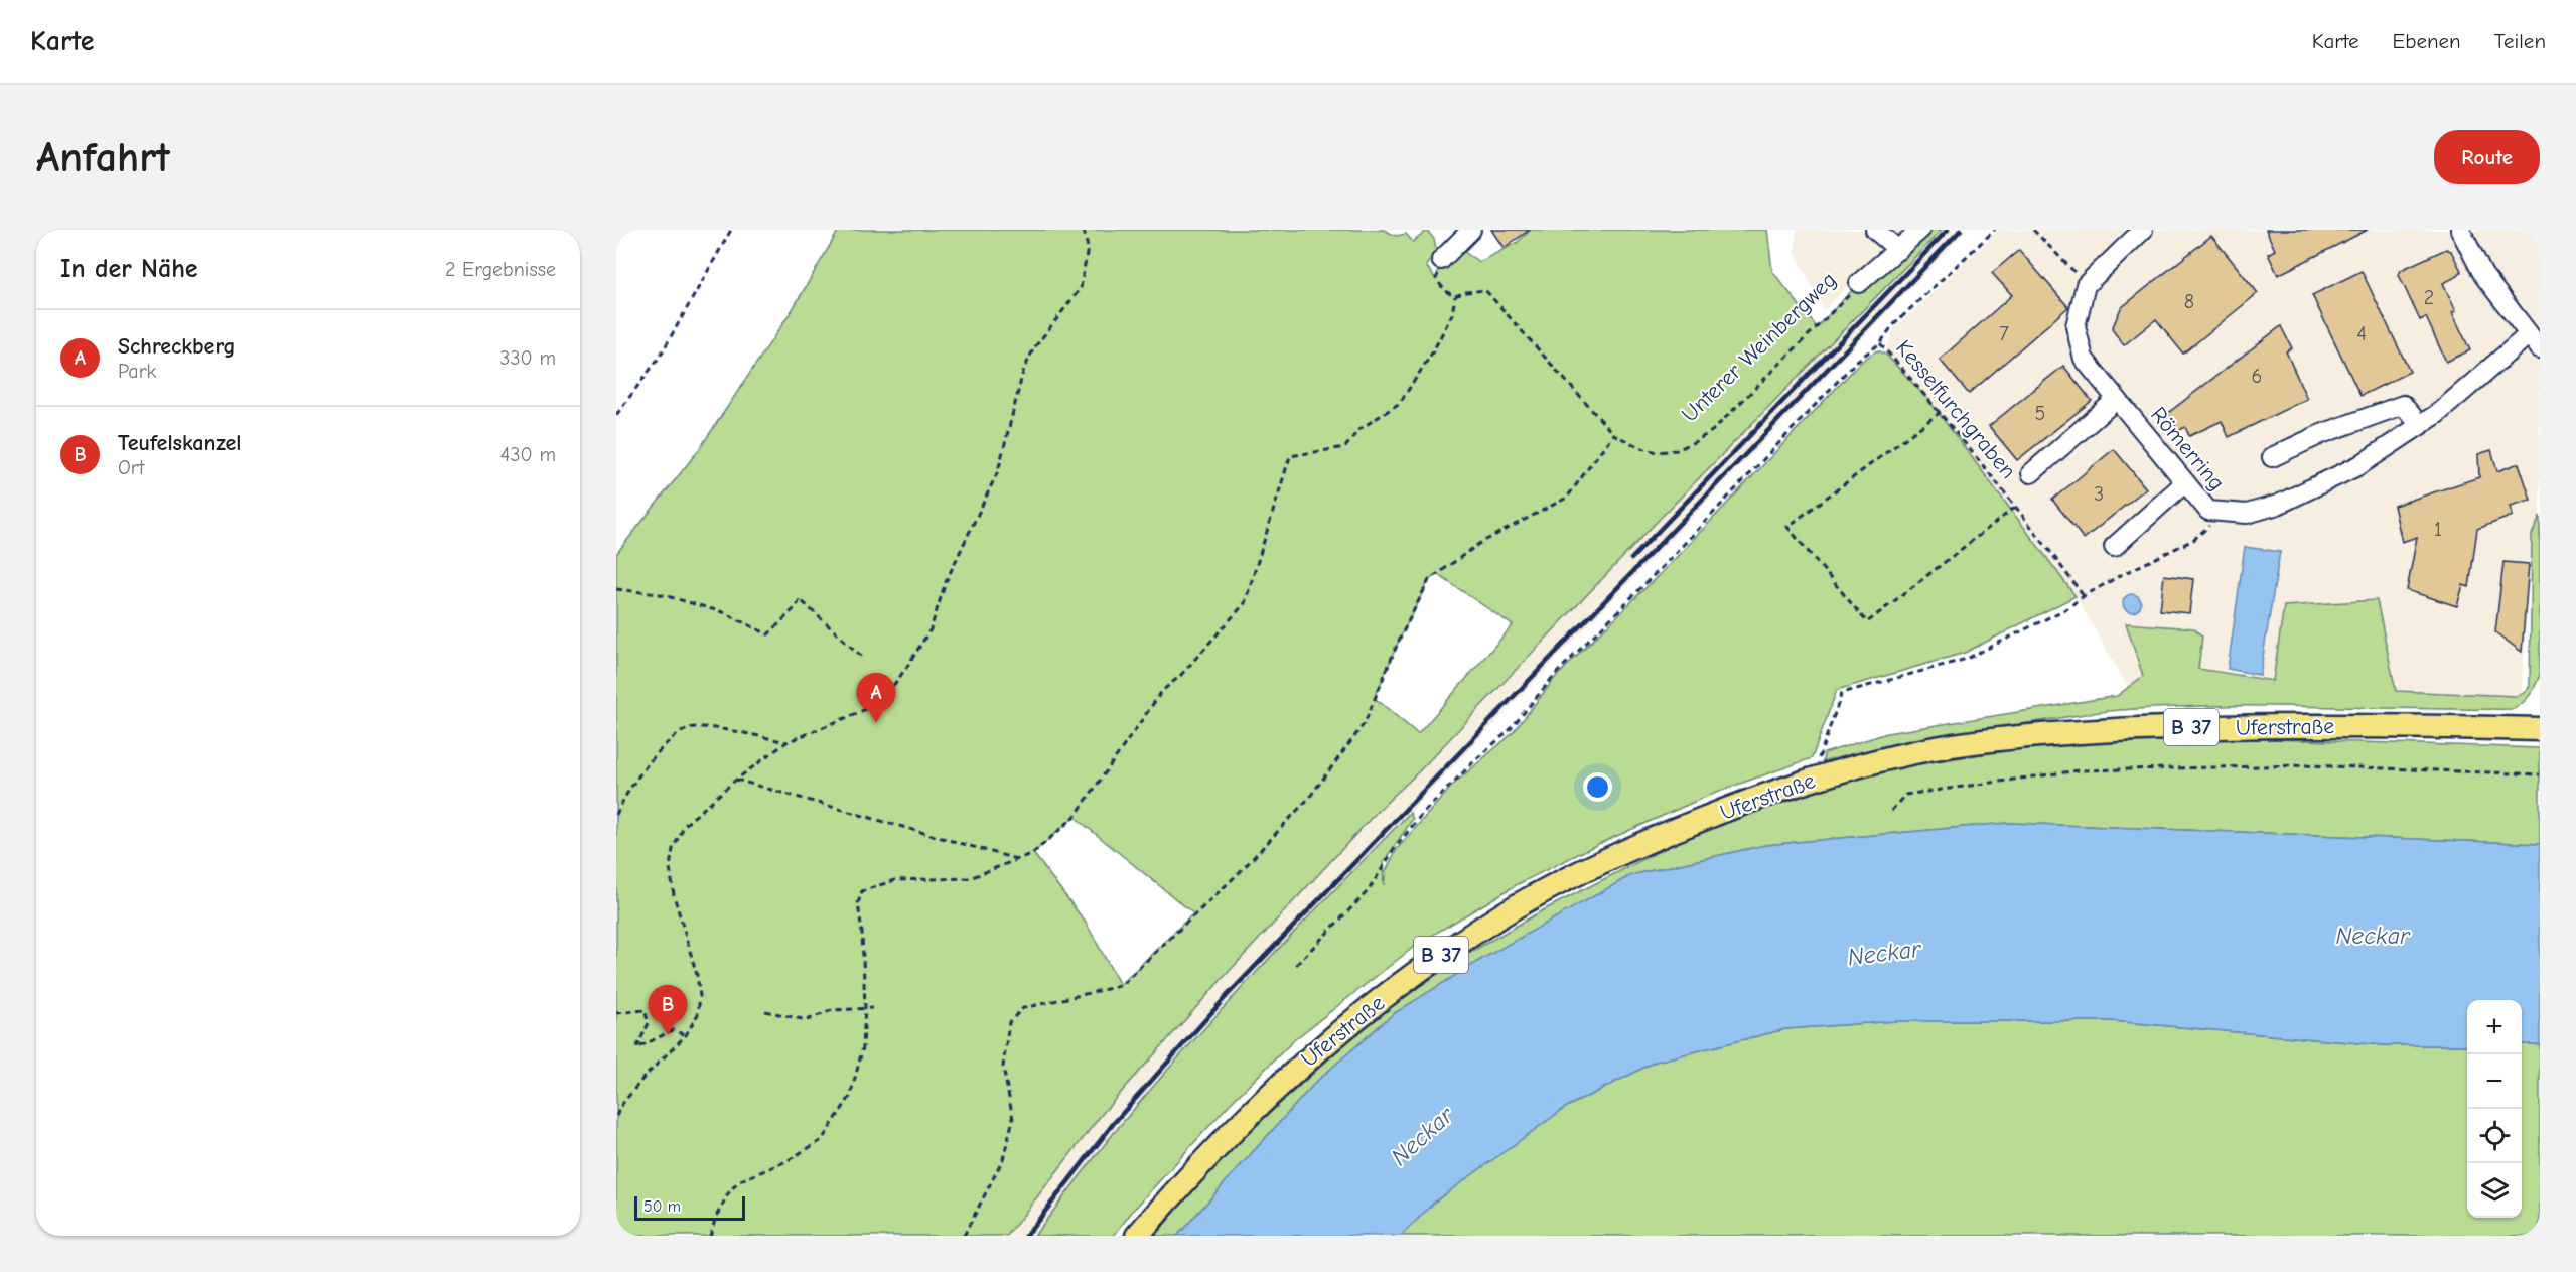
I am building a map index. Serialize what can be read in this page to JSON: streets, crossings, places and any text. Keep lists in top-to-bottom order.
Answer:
{
  "streets": {
    "main road": ["Uferstraße", "B 37"],
    "street": ["Unterer Weinbergweg", "Römerring"],
    "path": ["Kesselfurchgraben"]
  },
  "water": ["Neckar"],
  "house_numbers": [
    "2",
    "8",
    "7",
    "4",
    "6",
    "5",
    "3",
    "1"
  ],
  "scale_bar": "50 m",
  "page": {
    "header": "Karte",
    "nav": ["Karte", "Ebenen", "Teilen"],
    "buttons": "Route",
    "title": "Anfahrt",
    "heading": ["In der Nähe", "2 Ergebnisse"],
    "list": [
      {
        "mark": "A",
        "name": "Schreckberg",
        "note": "Park",
        "value": "330 m"
      },
      {
        "mark": "B",
        "name": "Teufelskanzel",
        "note": "Ort",
        "value": "430 m"
      }
    ],
    "pins": ["A", "B"],
    "map_buttons": ["+", "−"],
    "scale": "50 m"
  }
}
